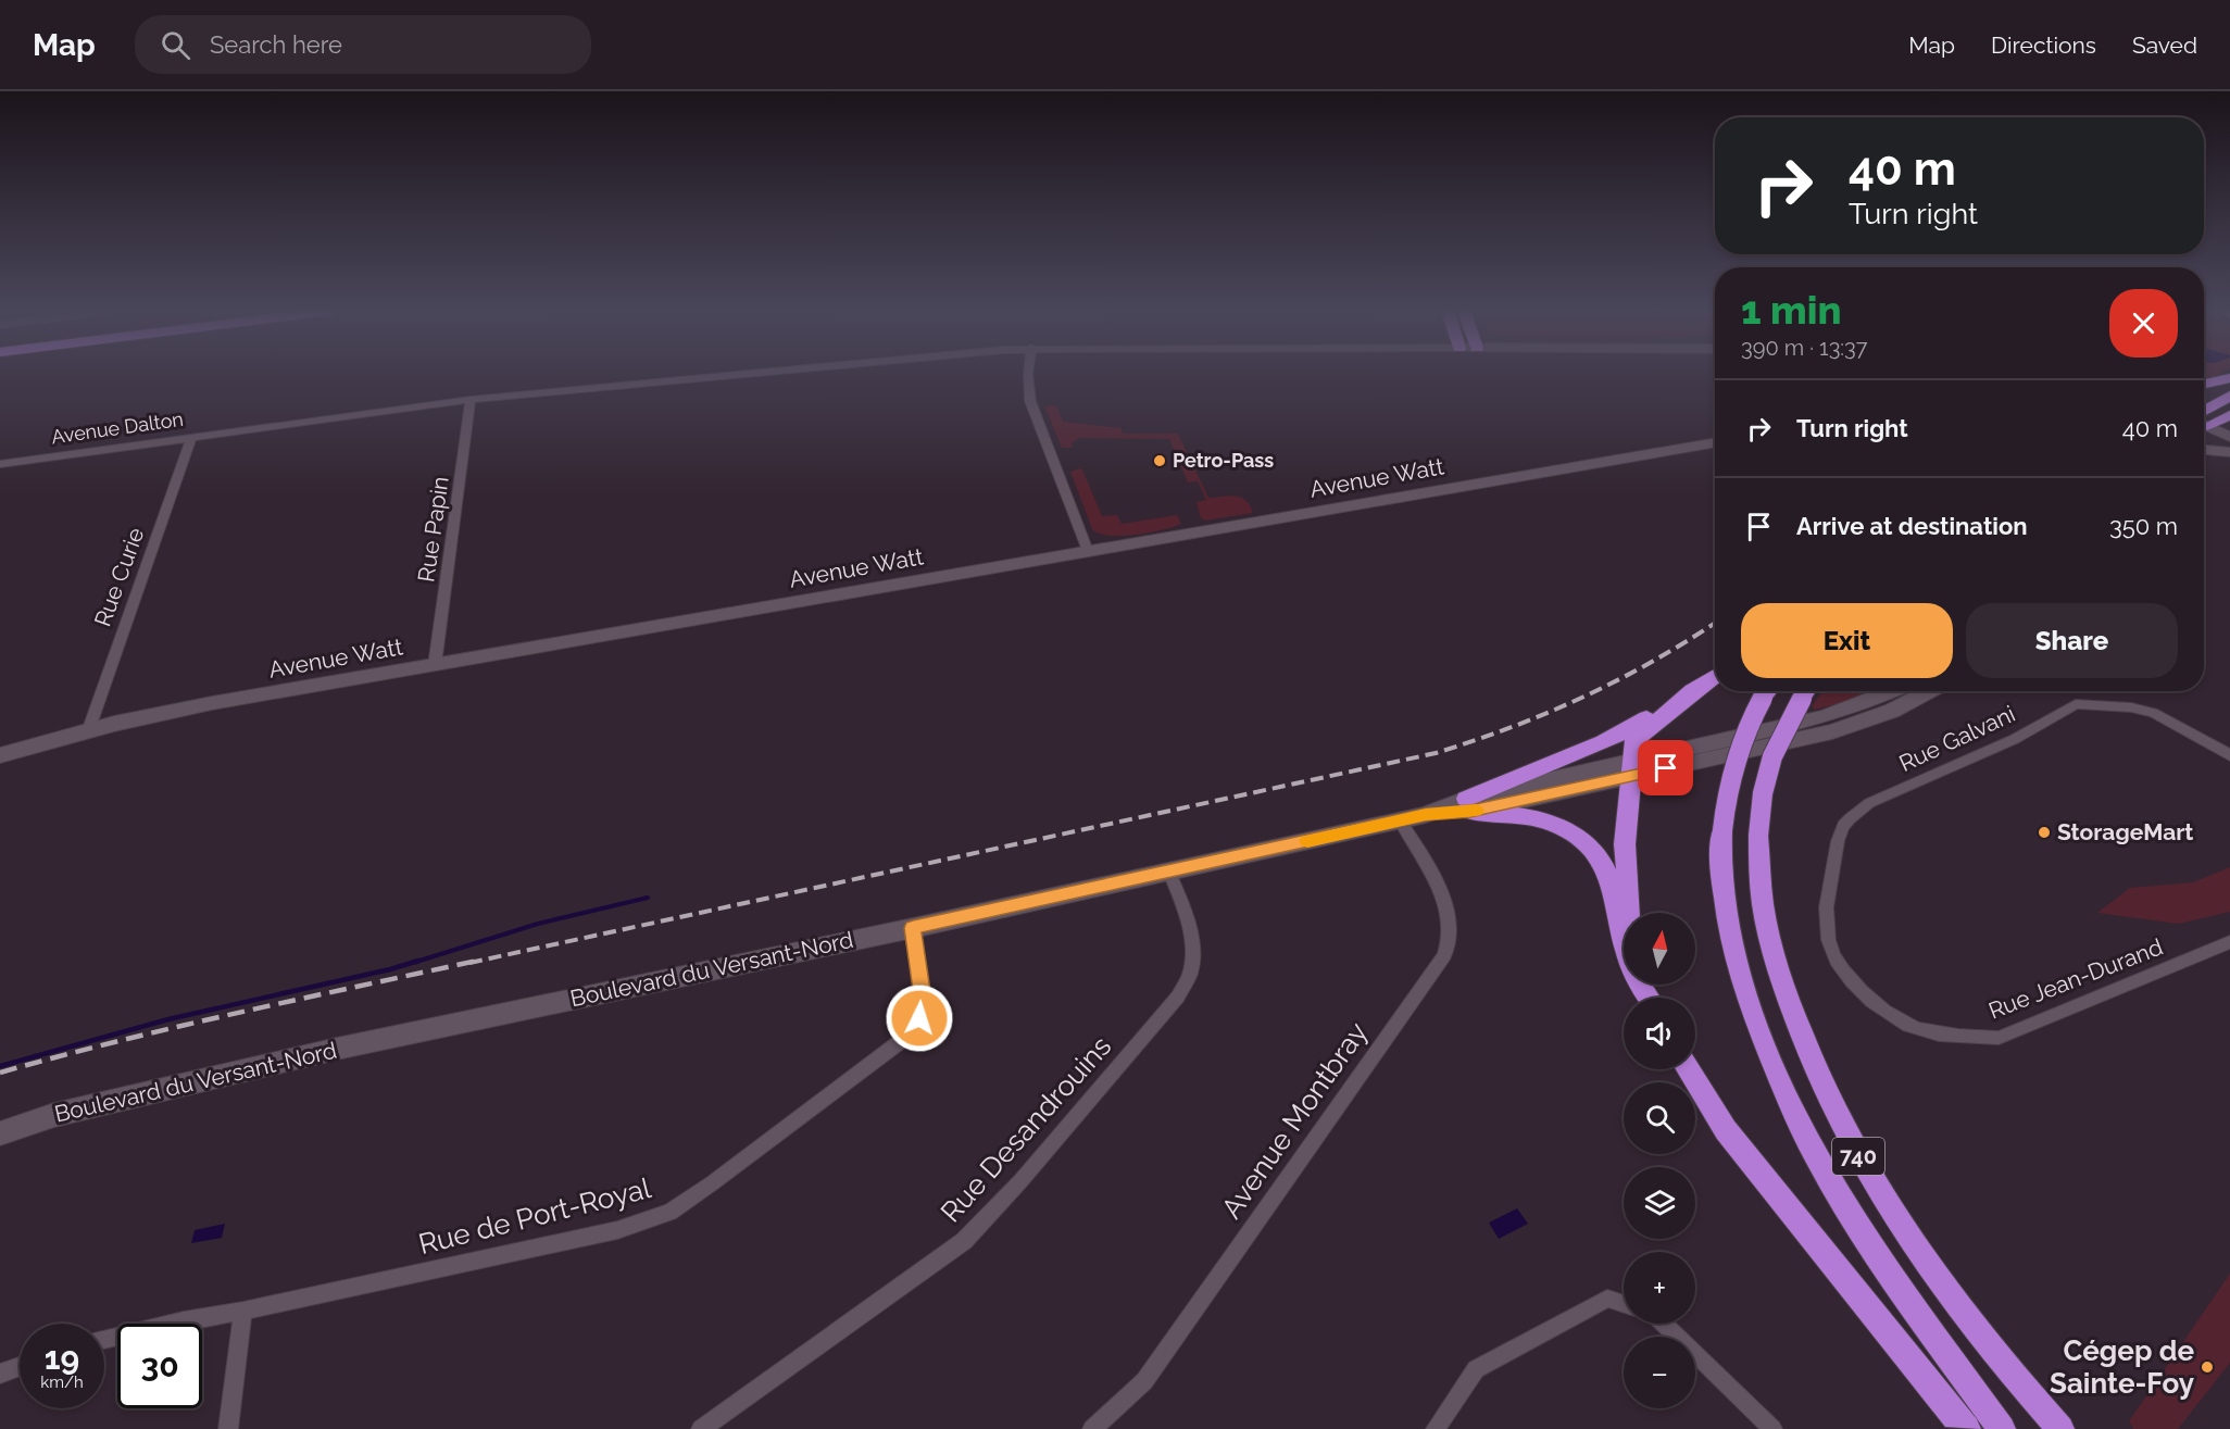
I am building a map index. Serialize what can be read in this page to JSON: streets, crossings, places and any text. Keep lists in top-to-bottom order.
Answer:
{
  "streets": {
    "highway": ["740"],
    "street": [
      "Avenue Dalton",
      "Avenue Watt",
      "Rue Papin",
      "Rue Curie",
      "Rue Galvani",
      "Boulevard du Versant-Nord",
      "Rue Jean-Durand",
      "Avenue Montbray",
      "Rue Desandrouins",
      "Rue de Port-Royal"
    ]
  },
  "crossings": [
    ["Avenue Dalton", "Rue Papin"],
    ["Avenue Dalton", "Rue Curie"],
    ["Avenue Watt", "Rue Papin"],
    ["Avenue Watt", "Rue Curie"],
    ["Rue Galvani", "Rue Jean-Durand"],
    ["Boulevard du Versant-Nord", "Avenue Montbray"],
    ["Boulevard du Versant-Nord", "Rue Desandrouins"],
    ["Boulevard du Versant-Nord", "Rue de Port-Royal"]
  ],
  "places": ["Petro-Pass", "StorageMart", "Cégep de Sainte-Foy"],
  "north": "top",
  "page": {
    "header": "Map",
    "search": "Search here",
    "nav": ["Map", "Directions", "Saved"],
    "turn": ["40 m", "Turn right"],
    "heading": ["1 min", "390 m · 13:37"],
    "list": [
      {
        "name": "Turn right",
        "value": "40 m"
      },
      {
        "name": "Arrive at destination",
        "value": "350 m"
      }
    ],
    "buttons": ["Exit", "Share"],
    "map_buttons": ["+", "−"],
    "speed": "19 km/h",
    "limit": "30"
  }
}
